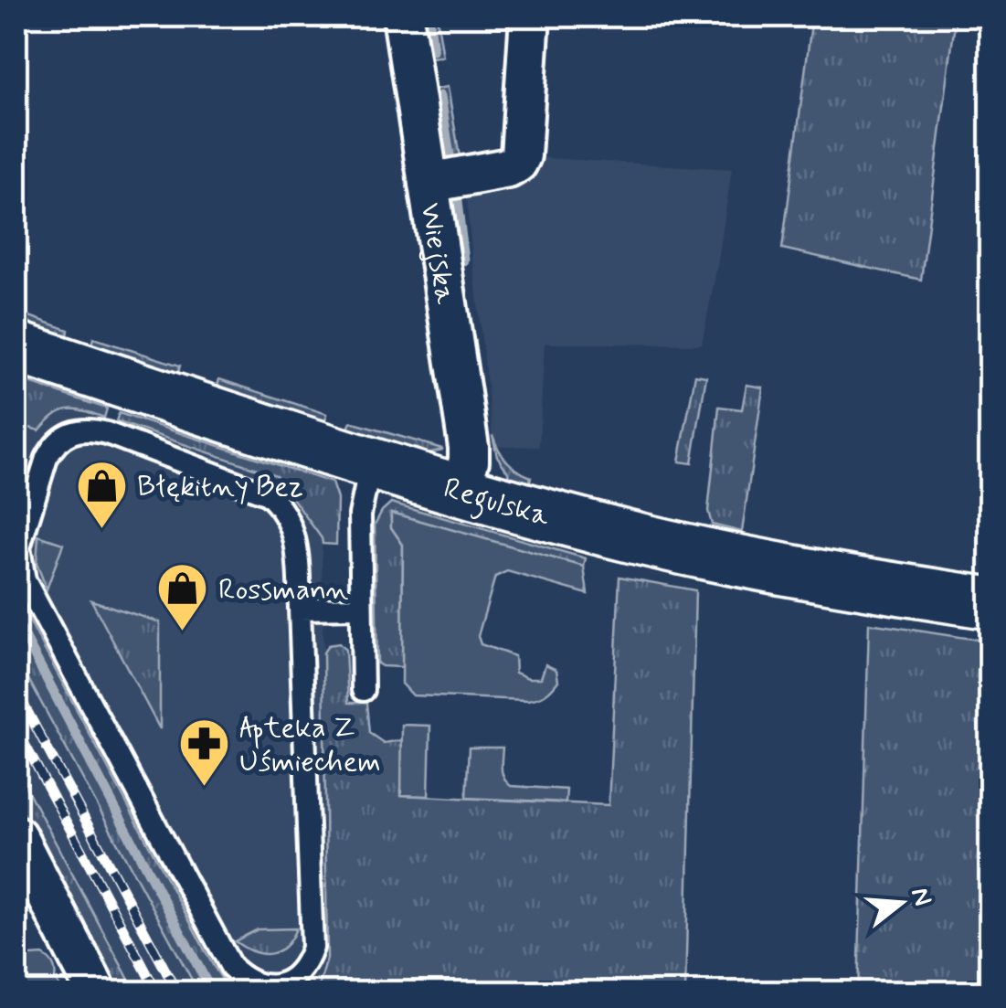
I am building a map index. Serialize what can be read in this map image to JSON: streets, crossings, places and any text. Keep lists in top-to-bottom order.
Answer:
{
  "streets": {
    "street": ["Wiejska", "Regulska"]
  },
  "crossings": [
    ["Wiejska", "Regulska"]
  ],
  "places": {
    "shop": ["Błękitny Bez", "Rossmann"],
    "pharmacy": ["Apteka Z Uśmiechem"]
  },
  "north": "right"
}
